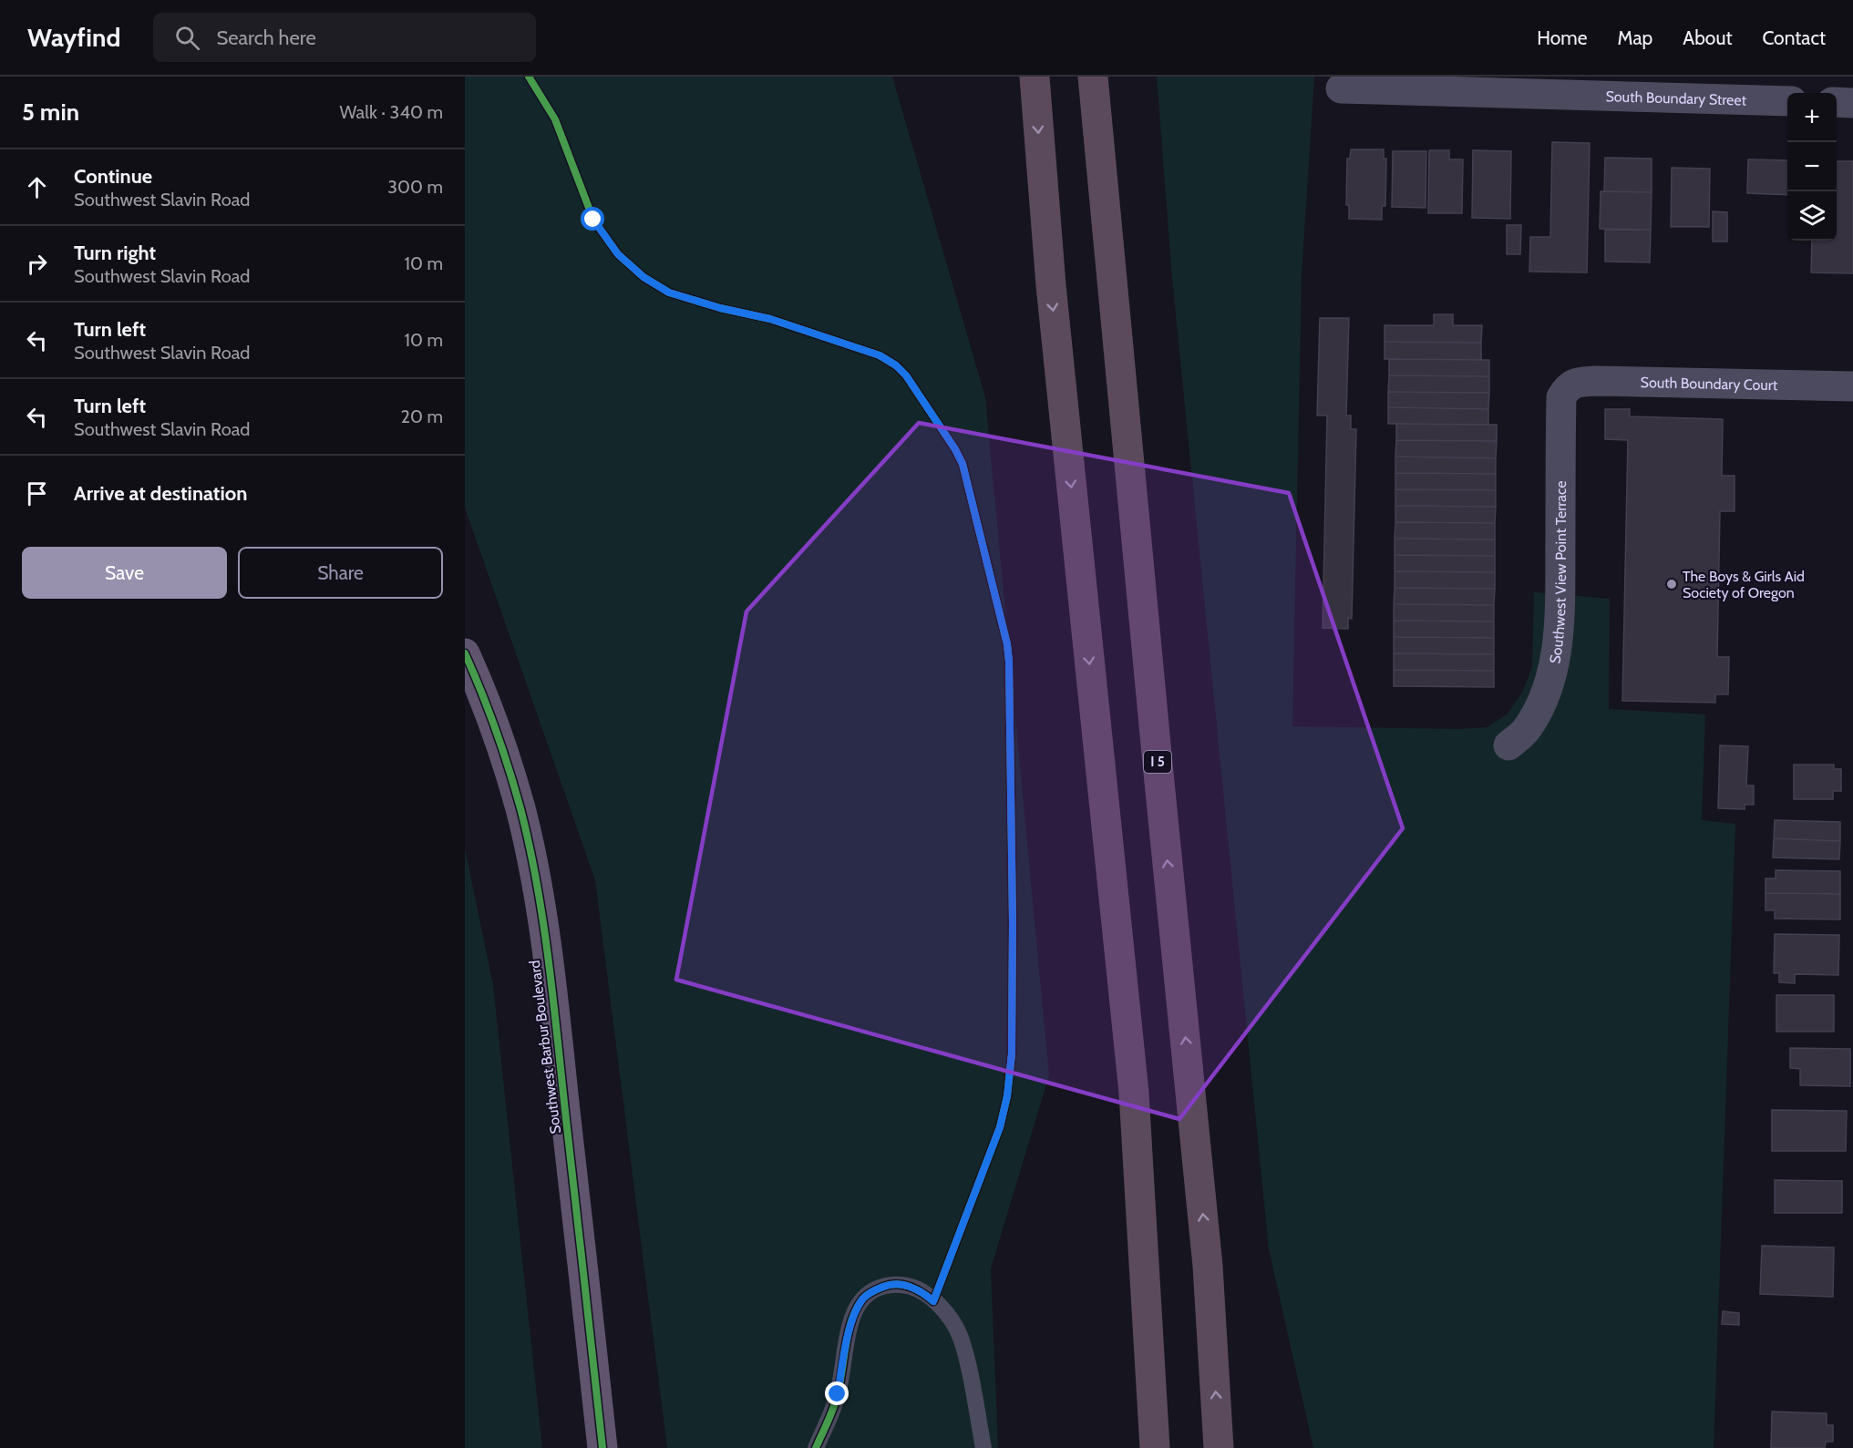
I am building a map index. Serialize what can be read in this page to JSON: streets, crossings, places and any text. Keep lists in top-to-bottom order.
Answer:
{
  "streets": {
    "highway": ["I 5"],
    "main road": ["Southwest Barbur Boulevard"],
    "street": ["South Boundary Street", "South Boundary Court", "Southwest View Point Terrace"]
  },
  "crossings": [
    ["South Boundary Court", "Southwest View Point Terrace"]
  ],
  "places": ["The Boys & Girls Aid Society of Oregon"],
  "page": {
    "header": "Wayfind",
    "search": "Search here",
    "nav": [
      "Home",
      "Map",
      "About",
      "Contact"
    ],
    "heading": ["5 min", "Walk · 340 m"],
    "map_buttons": ["+", "−"],
    "list": [
      ["Continue", "Southwest Slavin Road", "300 m"],
      ["Turn right", "Southwest Slavin Road", "10 m"],
      ["Turn left", "Southwest Slavin Road", "10 m"],
      ["Turn left", "Southwest Slavin Road", "20 m"],
      "Arrive at destination"
    ],
    "buttons": ["Save", "Share"]
  }
}
